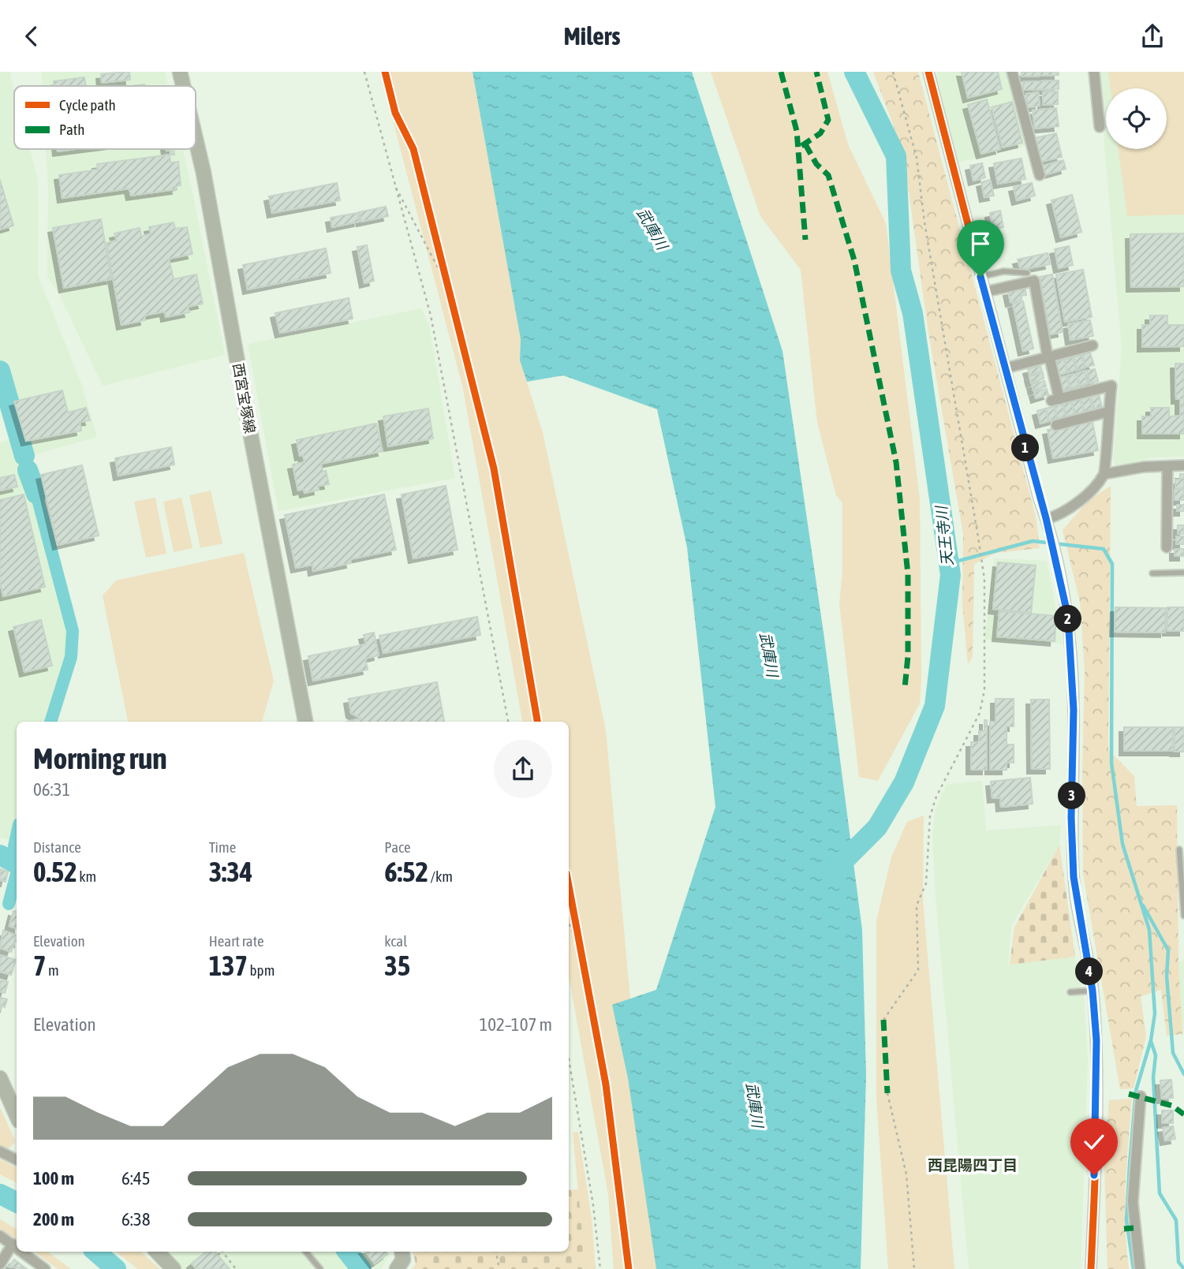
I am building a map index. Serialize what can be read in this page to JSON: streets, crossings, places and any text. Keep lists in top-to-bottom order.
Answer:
{
  "streets": {
    "main road": ["西宮宝塚線"]
  },
  "districts": ["西昆陽四丁目"],
  "water": ["武庫川", "天王寺川"],
  "legend": ["Cycle path", "Path"],
  "page": {
    "header": "Milers",
    "pins": [
      "1",
      "2",
      "3",
      "4"
    ],
    "heading": ["Morning run", "06:31"],
    "stats": [
      ["Distance", "0.52 km"],
      ["Time", "3:34"],
      ["Pace", "6:52 /km"],
      ["Elevation", "7 m"],
      ["Heart rate", "137 bpm"],
      ["kcal", "35"]
    ],
    "chart": ["Elevation", "102–107 m"],
    "list": [
      {
        "name": "100 m",
        "note": "6:45"
      },
      {
        "name": "200 m",
        "note": "6:38"
      }
    ]
  }
}
